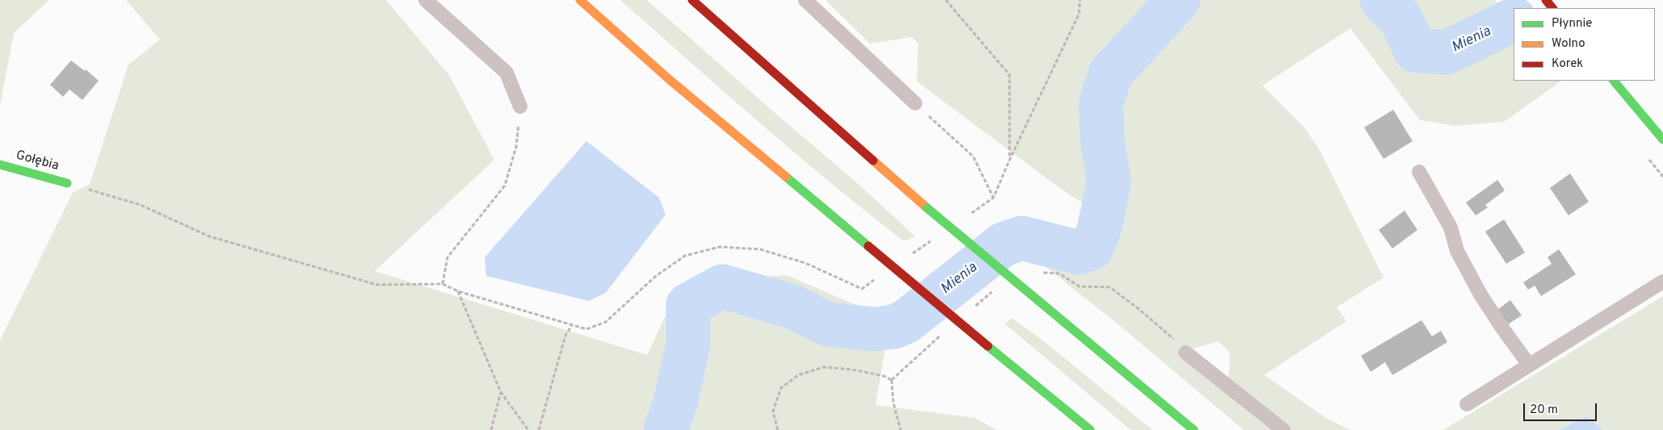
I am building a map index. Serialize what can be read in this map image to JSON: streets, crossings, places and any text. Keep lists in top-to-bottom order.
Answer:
{
  "streets": {
    "main road": ["Gołębia"]
  },
  "water": ["Mienia"],
  "legend": ["Płynnie", "Wolno", "Korek"],
  "scale_bar": "20 m"
}
